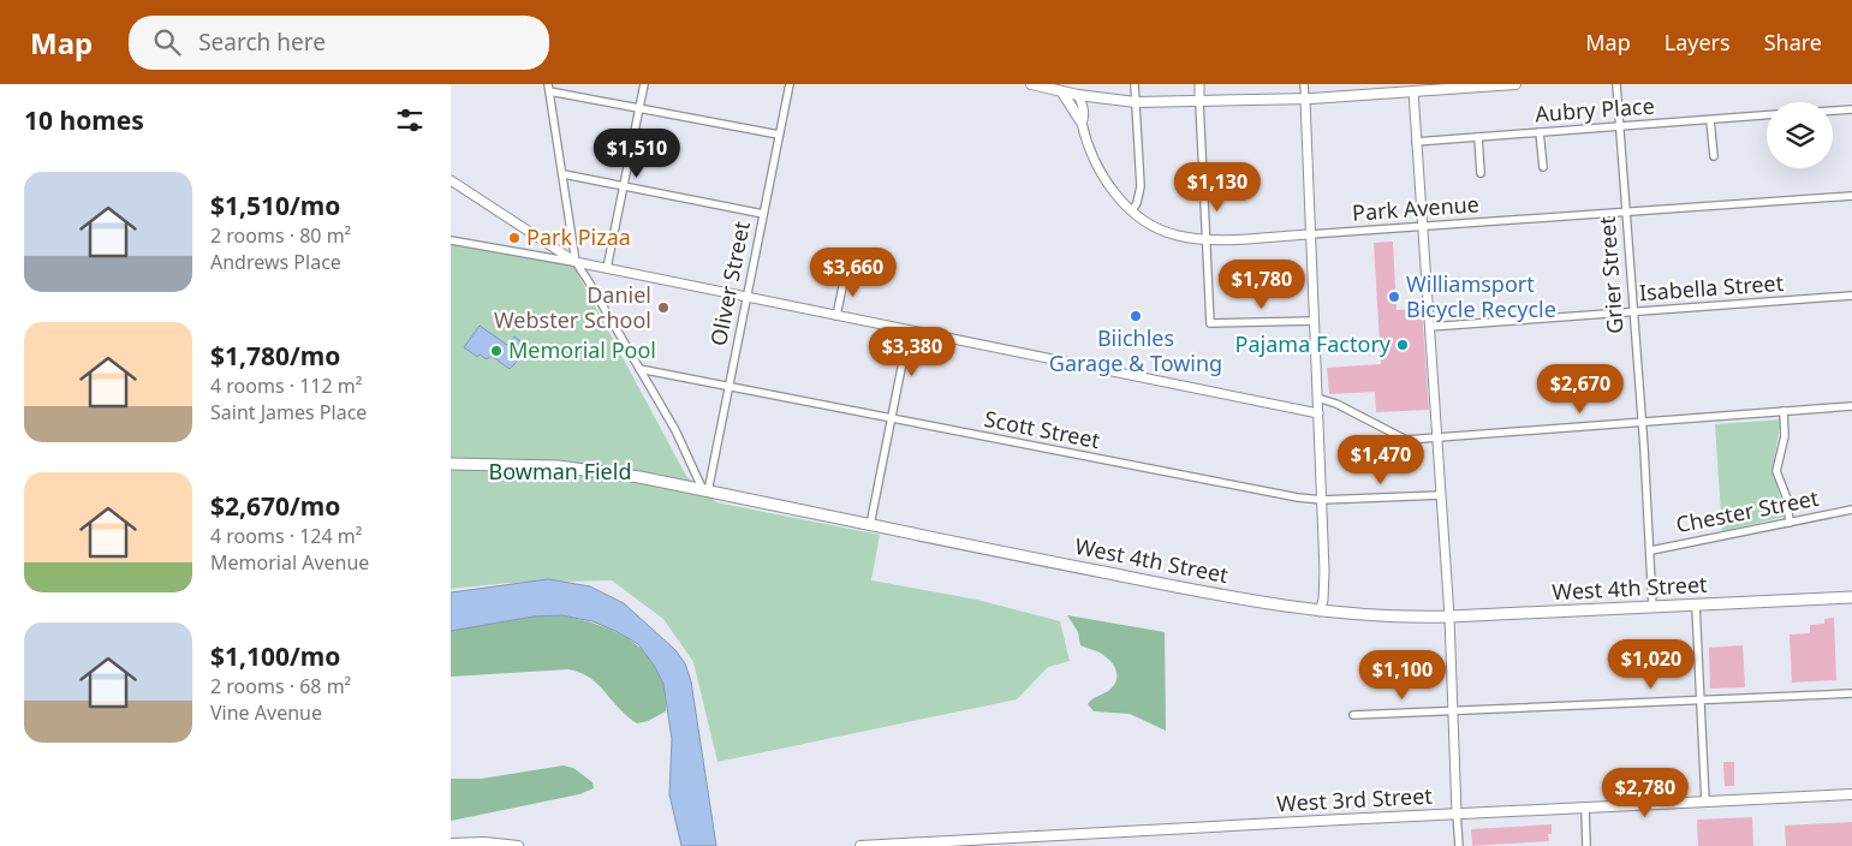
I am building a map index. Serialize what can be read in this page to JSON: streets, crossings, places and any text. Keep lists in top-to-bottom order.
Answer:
{
  "streets": {
    "main road": ["West 4th Street", "West 3rd Street"],
    "street": [
      "Aubry Place",
      "Park Avenue",
      "Grier Street",
      "Oliver Street",
      "Isabella Street",
      "Scott Street",
      "Chester Street"
    ]
  },
  "crossings": [
    ["Aubry Place", "Grier Street"],
    ["Park Avenue", "Grier Street"],
    ["Grier Street", "Isabella Street"],
    ["Grier Street", "Chester Street"],
    ["Grier Street", "West 4th Street"],
    ["Oliver Street", "Scott Street"],
    ["Oliver Street", "West 4th Street"]
  ],
  "parks": ["Bowman Field"],
  "places": [
    "Park Pizaa",
    "Williamsport Bicycle Recycle",
    "Daniel Webster School",
    "Biichles Garage & Towing",
    "Pajama Factory",
    "Memorial Pool"
  ],
  "page": {
    "header": "Map",
    "search": "Search here",
    "nav": ["Map", "Layers", "Share"],
    "heading": "10 homes",
    "price": [
      "$1,510",
      "$1,130",
      "$3,660",
      "$1,780",
      "$3,380",
      "$2,670",
      "$1,470",
      "$1,020",
      "$1,100",
      "$2,780"
    ],
    "list": [
      {
        "name": "$1,510/mo",
        "note": "2 rooms · 80 m² · Andrews Place"
      },
      {
        "name": "$1,780/mo",
        "note": "4 rooms · 112 m² · Saint James Place"
      },
      {
        "name": "$2,670/mo",
        "note": "4 rooms · 124 m² · Memorial Avenue"
      },
      {
        "name": "$1,100/mo",
        "note": "2 rooms · 68 m² · Vine Avenue"
      }
    ]
  }
}
